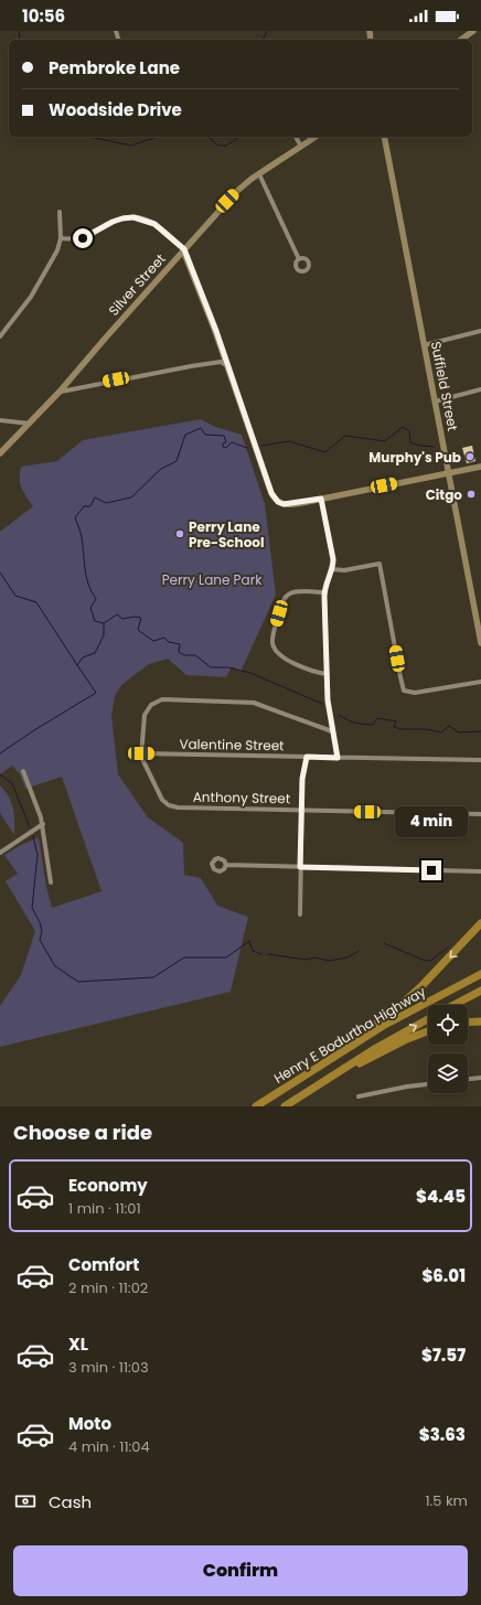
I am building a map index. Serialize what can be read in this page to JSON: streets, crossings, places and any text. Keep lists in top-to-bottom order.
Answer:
{
  "streets": {
    "highway": ["Henry E Bodurtha Highway"],
    "street": [
      "Silver Street",
      "Suffield Street",
      "Valentine Street",
      "Anthony Street"
    ]
  },
  "crossings": [
    ["Valentine Street", "Anthony Street"]
  ],
  "parks": ["Perry Lane Park"],
  "places": ["Murphy's Pub", "Citgo", "Perry Lane Pre-School"],
  "page": {
    "status": "10:56",
    "banner": ["Pembroke Lane", "Woodside Drive"],
    "bubble": "4 min",
    "heading": "Choose a ride",
    "list": [
      {
        "name": "Economy",
        "note": "1 min · 11:01",
        "value": "$4.45"
      },
      {
        "name": "Comfort",
        "note": "2 min · 11:02",
        "value": "$6.01"
      },
      {
        "name": "XL",
        "note": "3 min · 11:03",
        "value": "$7.57"
      },
      {
        "name": "Moto",
        "note": "4 min · 11:04",
        "value": "$3.63"
      }
    ],
    "pay": ["Cash", "1.5 km"],
    "buttons": "Confirm"
  }
}
